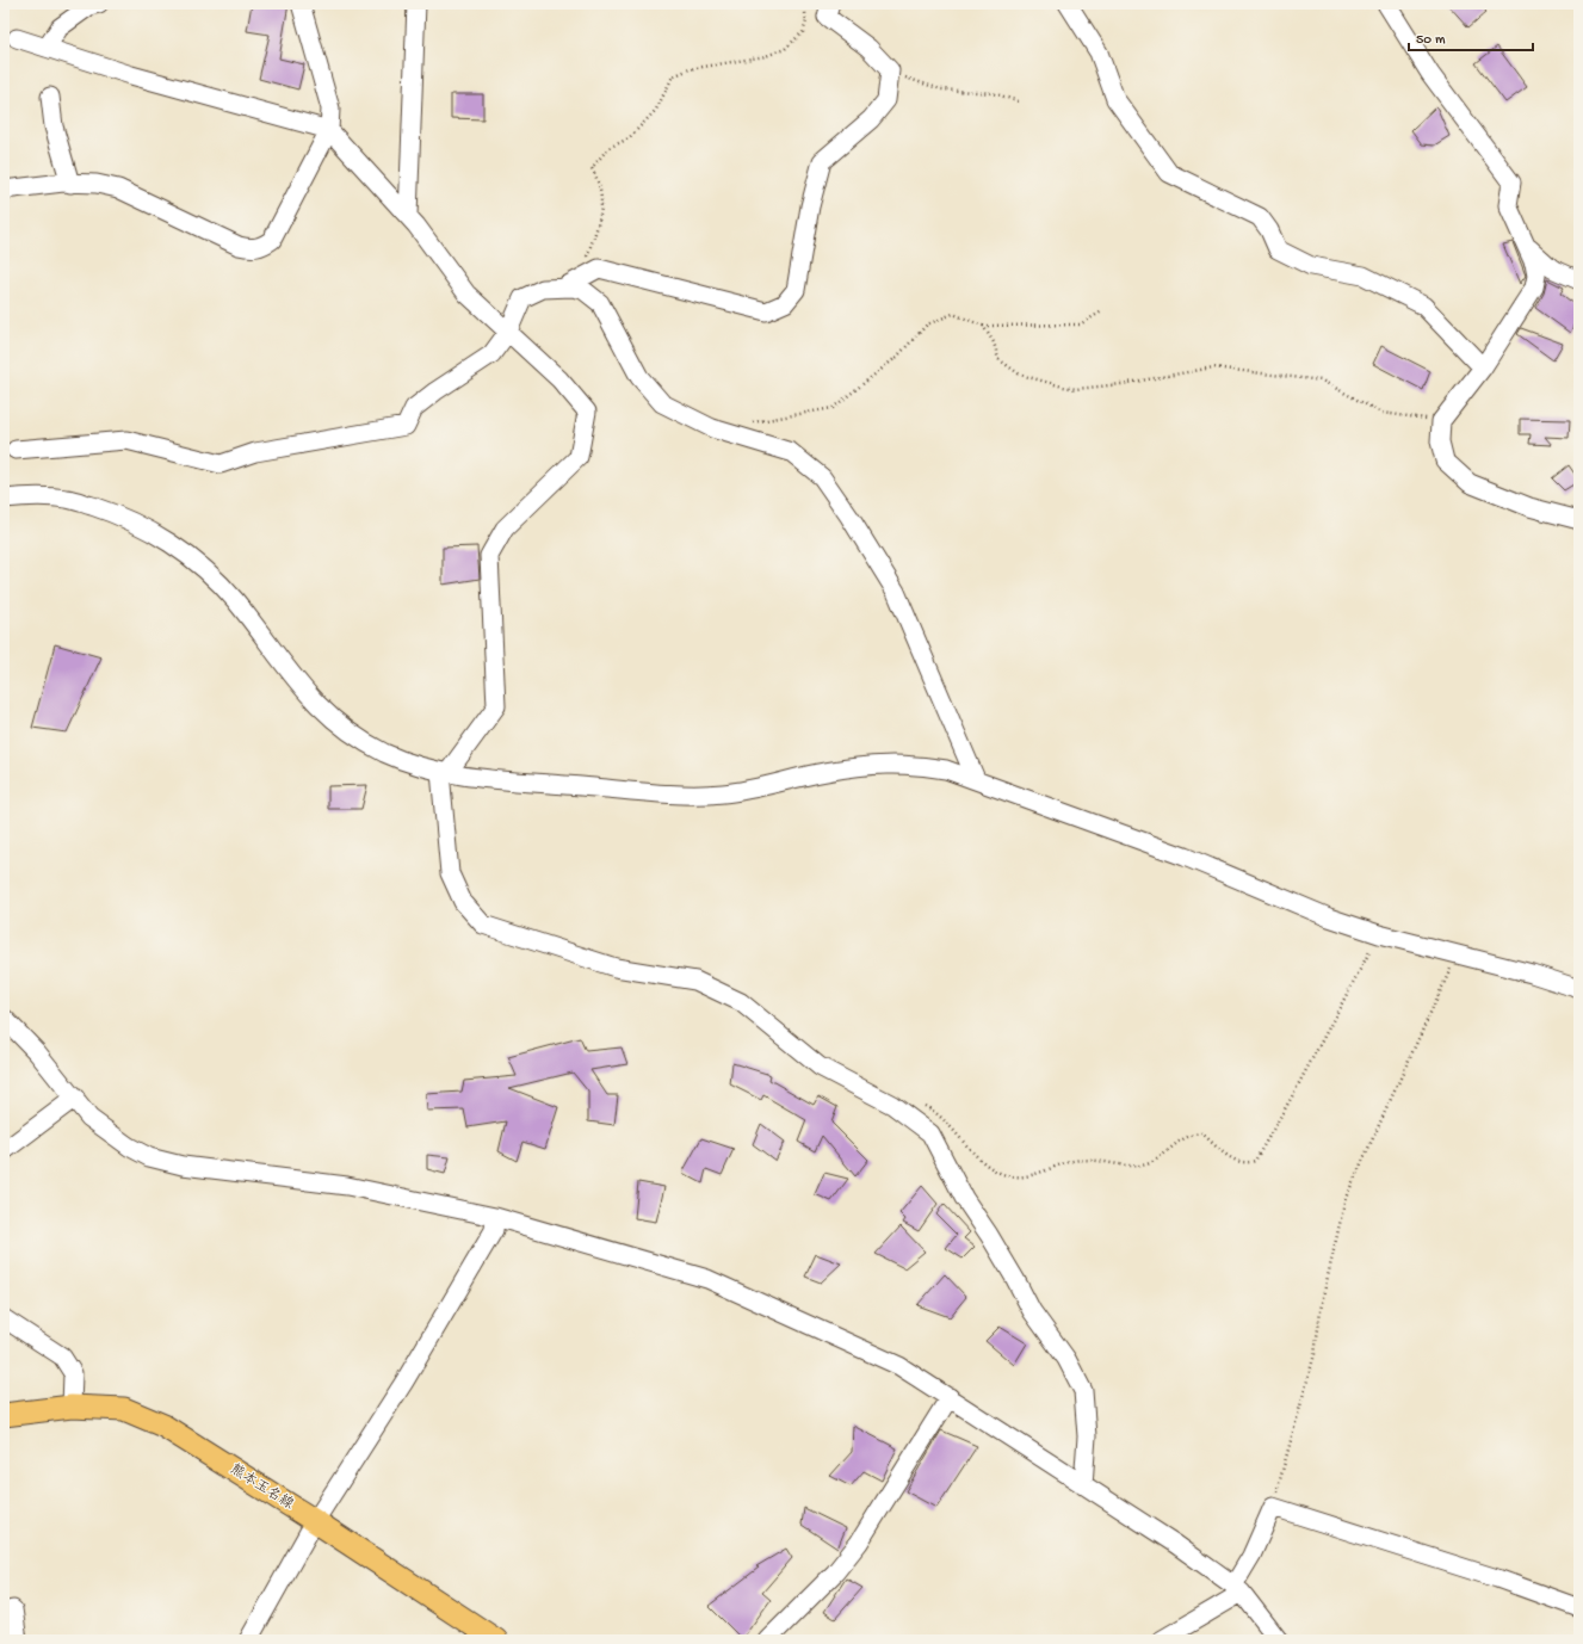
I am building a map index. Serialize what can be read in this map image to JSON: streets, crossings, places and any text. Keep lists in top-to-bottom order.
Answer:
{
  "streets": {
    "main road": ["熊本玉名線"]
  },
  "scale_bar": "50 m"
}
